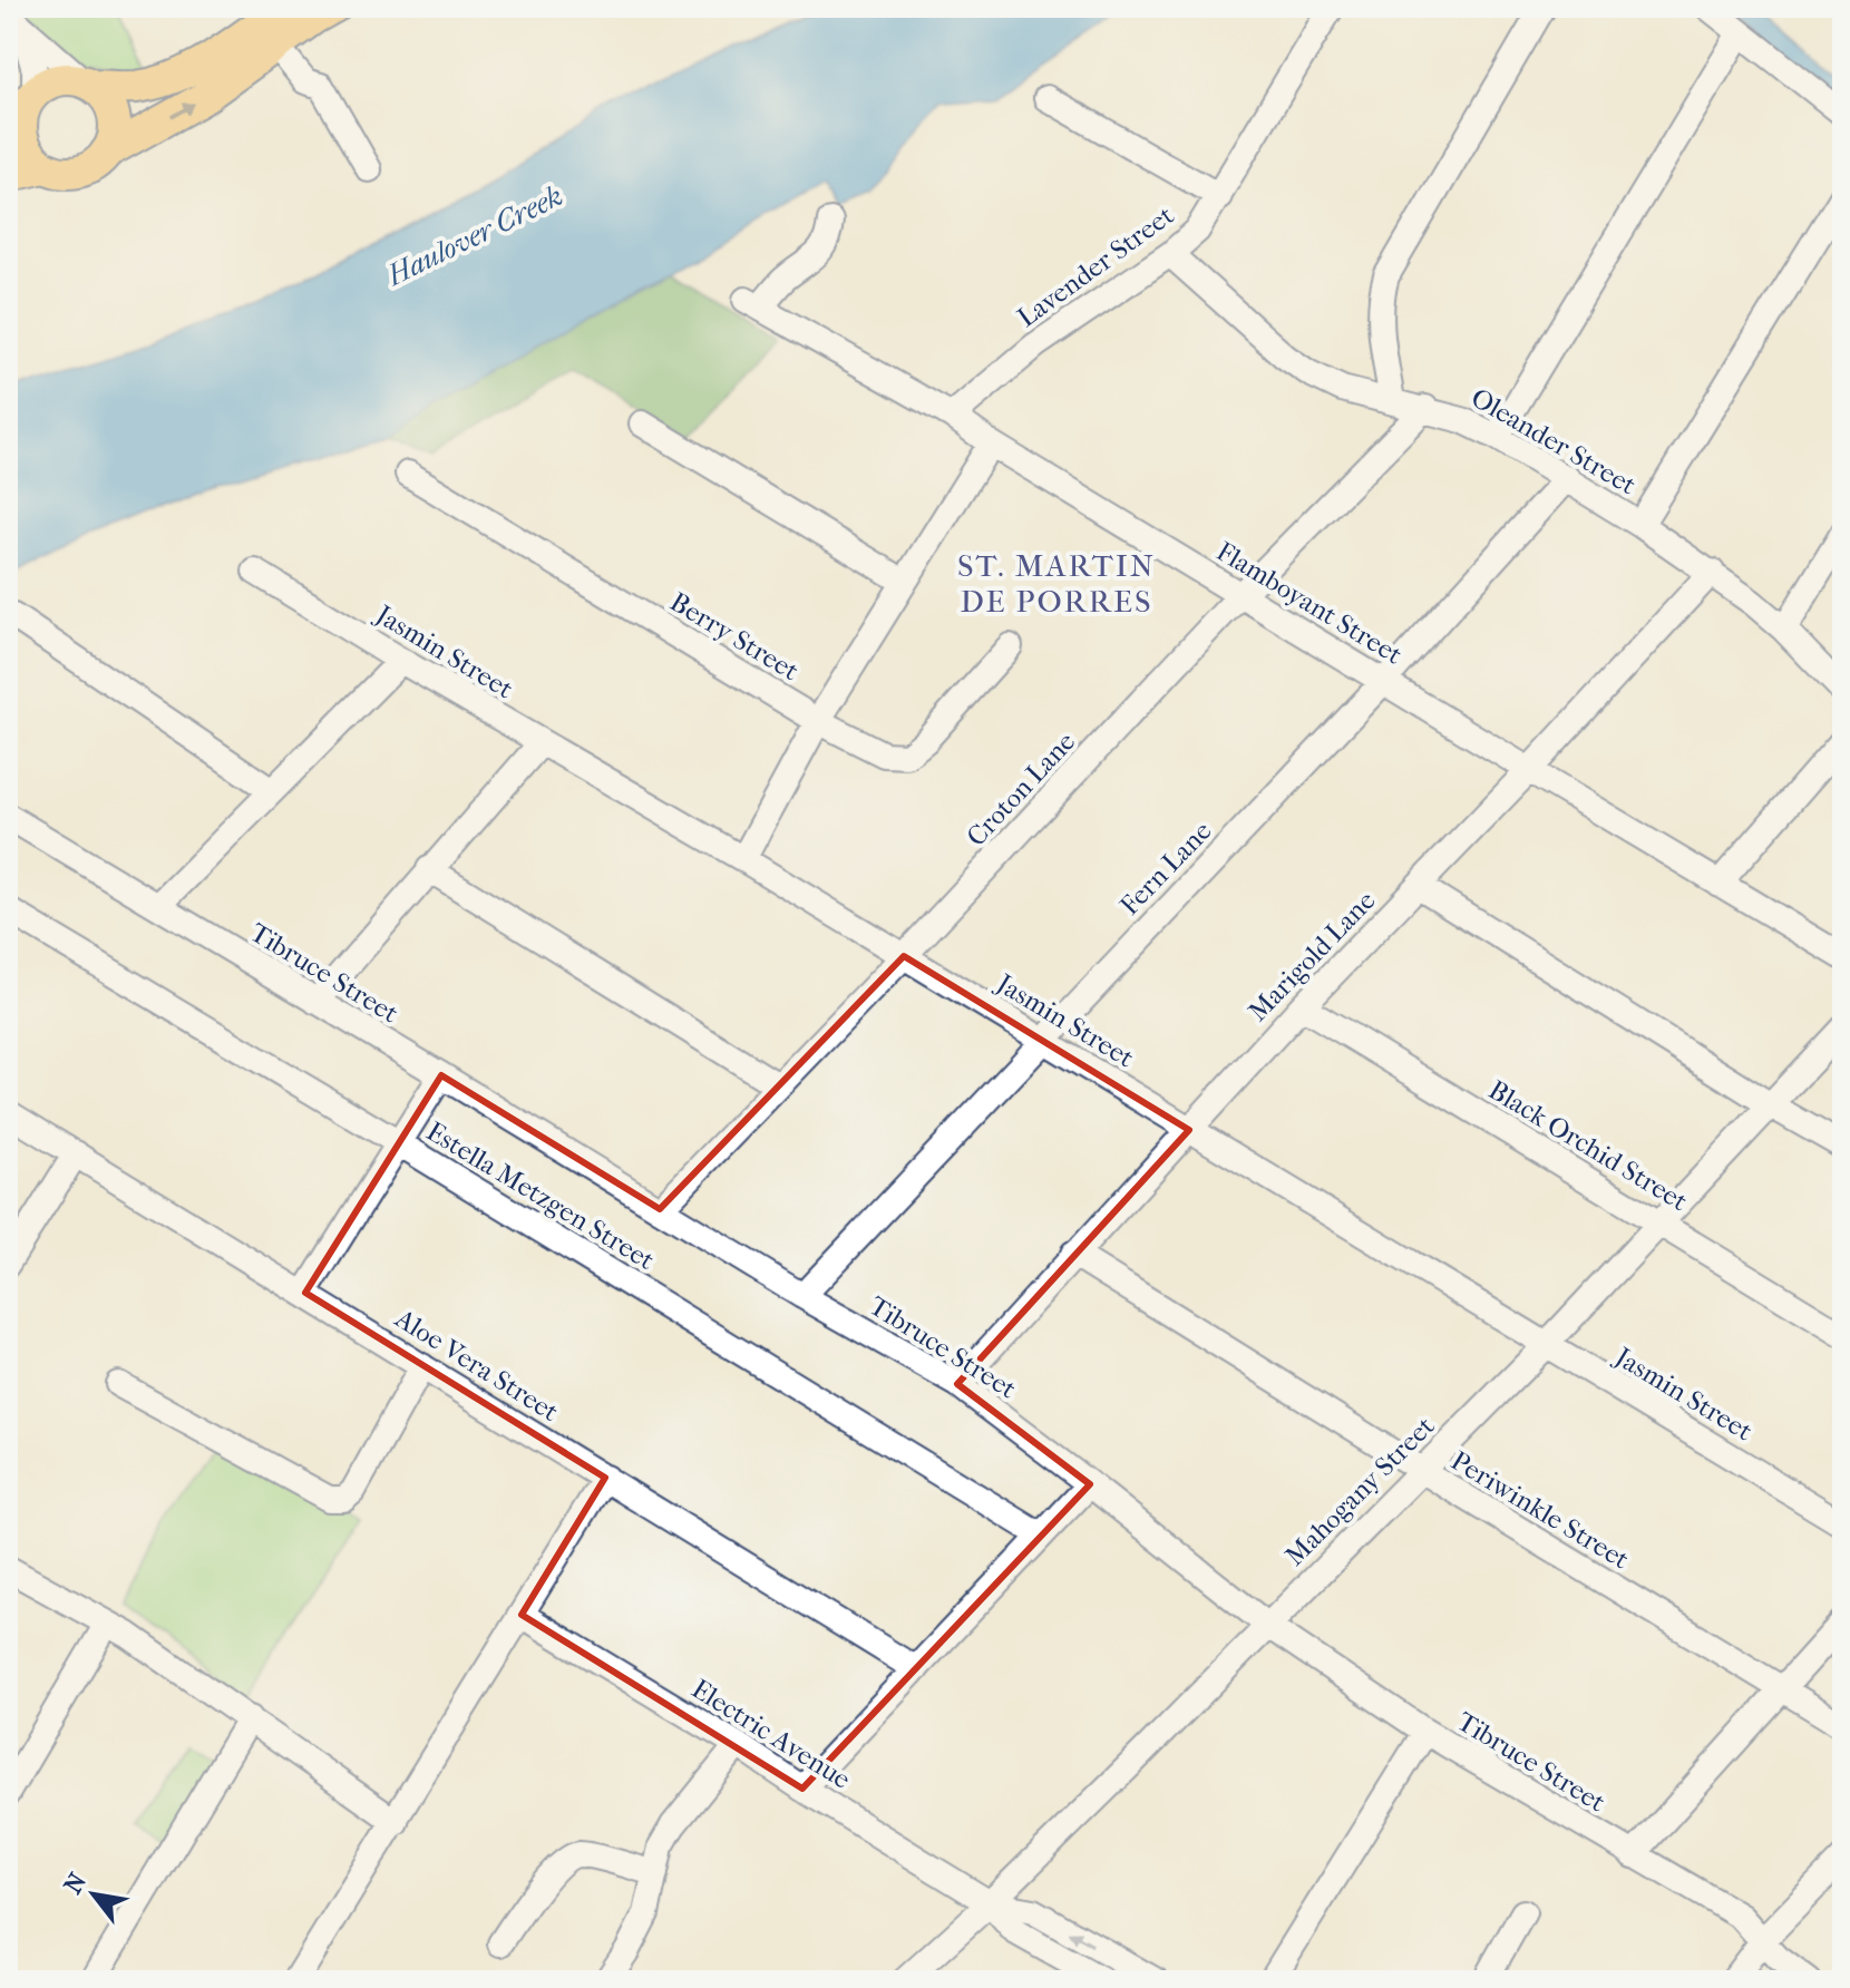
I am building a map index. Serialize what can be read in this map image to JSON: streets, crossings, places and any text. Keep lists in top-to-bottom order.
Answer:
{
  "streets": {
    "street": [
      "Lavender Street",
      "Oleander Street",
      "Flamboyant Street",
      "Berry Street",
      "Jasmin Street",
      "Croton Lane",
      "Fern Lane",
      "Marigold Lane",
      "Tibruce Street",
      "Black Orchid Street",
      "Estella Metzgen Street",
      "Aloe Vera Street",
      "Mahogany Street",
      "Periwinkle Street",
      "Electric Avenue"
    ]
  },
  "crossings": [
    ["Lavender Street", "Oleander Street"],
    ["Lavender Street", "Flamboyant Street"],
    ["Oleander Street", "Croton Lane"],
    ["Oleander Street", "Fern Lane"],
    ["Oleander Street", "Marigold Lane"],
    ["Flamboyant Street", "Croton Lane"],
    ["Flamboyant Street", "Fern Lane"],
    ["Flamboyant Street", "Marigold Lane"],
    ["Jasmin Street", "Croton Lane"],
    ["Jasmin Street", "Fern Lane"],
    ["Jasmin Street", "Marigold Lane"],
    ["Jasmin Street", "Mahogany Street"],
    ["Croton Lane", "Tibruce Street"],
    ["Fern Lane", "Tibruce Street"],
    ["Marigold Lane", "Tibruce Street"],
    ["Marigold Lane", "Black Orchid Street"],
    ["Marigold Lane", "Periwinkle Street"],
    ["Tibruce Street", "Mahogany Street"],
    ["Black Orchid Street", "Mahogany Street"],
    ["Mahogany Street", "Periwinkle Street"],
    ["Mahogany Street", "Electric Avenue"]
  ],
  "districts": ["ST. MARTIN DE PORRES"],
  "water": ["Haulover Creek"],
  "north": "top left"
}
